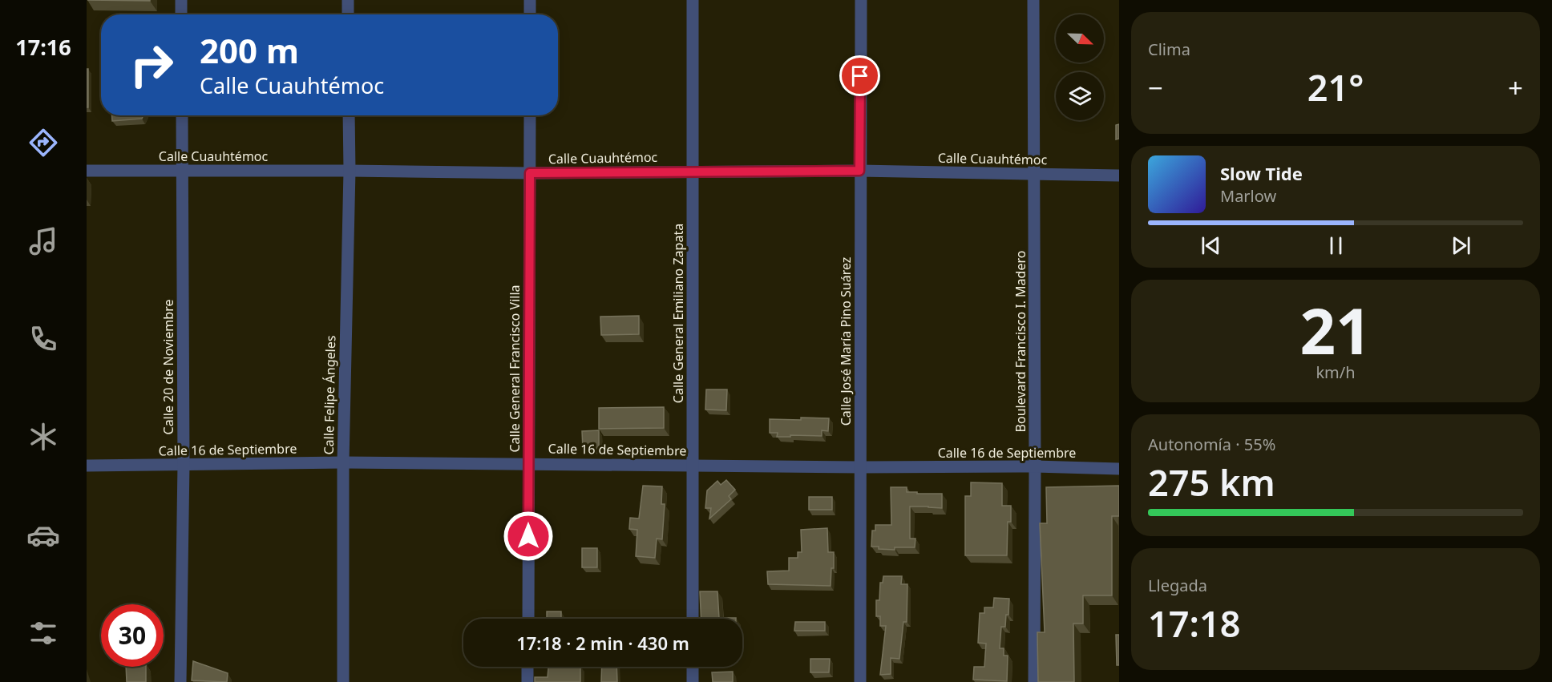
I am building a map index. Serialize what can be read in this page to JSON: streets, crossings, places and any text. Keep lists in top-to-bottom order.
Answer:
{
  "streets": {
    "street": [
      "Calle Cuauhtémoc",
      "Calle General Emiliano Zapata",
      "Calle José María Pino Suárez",
      "Boulevard Francisco I. Madero",
      "Calle 20 de Noviembre",
      "Calle General Francisco Villa",
      "Calle Felipe Ángeles",
      "Calle 16 de Septiembre"
    ]
  },
  "crossings": [
    ["Calle Cuauhtémoc", "Calle General Emiliano Zapata"],
    ["Calle Cuauhtémoc", "Calle José María Pino Suárez"],
    ["Calle Cuauhtémoc", "Boulevard Francisco I. Madero"],
    ["Calle Cuauhtémoc", "Calle 20 de Noviembre"],
    ["Calle Cuauhtémoc", "Calle General Francisco Villa"],
    ["Calle Cuauhtémoc", "Calle Felipe Ángeles"],
    ["Calle General Emiliano Zapata", "Calle 16 de Septiembre"],
    ["Calle José María Pino Suárez", "Calle 16 de Septiembre"],
    ["Boulevard Francisco I. Madero", "Calle 16 de Septiembre"],
    ["Calle 20 de Noviembre", "Calle 16 de Septiembre"],
    ["Calle General Francisco Villa", "Calle 16 de Septiembre"],
    ["Calle Felipe Ángeles", "Calle 16 de Septiembre"]
  ],
  "north": "bottom right",
  "page": {
    "tabs": "17:16",
    "tile": [
      "Clima",
      ["21", "km/h"],
      ["Autonomía · 55%", "275 km"],
      ["Llegada", "17:18"]
    ],
    "turn": ["200 m", "Calle Cuauhtémoc"],
    "heat": ["−", "21°", "+"],
    "song": ["Slow Tide", "Marlow"],
    "limit": "30",
    "trip": "17:18 · 2 min · 430 m"
  }
}
